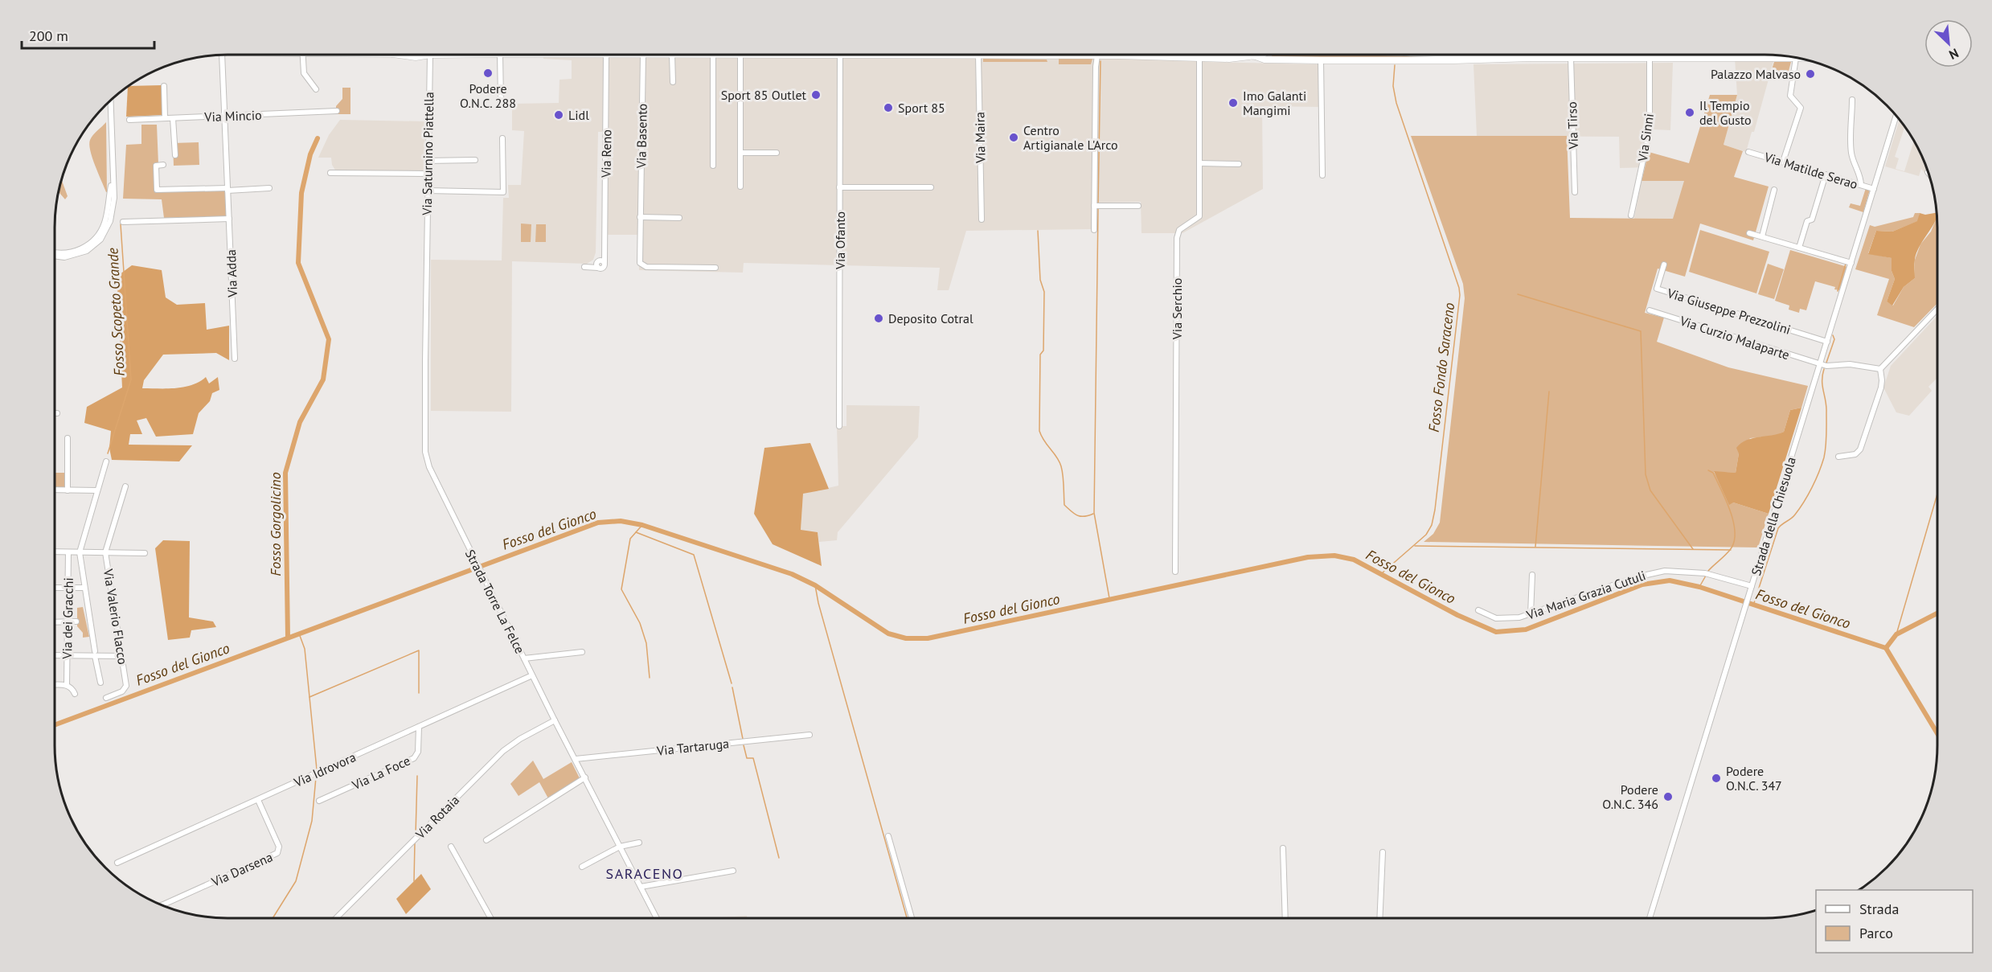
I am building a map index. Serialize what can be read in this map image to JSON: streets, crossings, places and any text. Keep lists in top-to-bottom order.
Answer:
{
  "streets": {
    "street": [
      "Via Mincio",
      "Via Tirso",
      "Via Basento",
      "Via Maira",
      "Via Sinni",
      "Via Saturnino Piattella",
      "Via Reno",
      "Via Matilde Serao",
      "Via Ofanto",
      "Via Adda",
      "Via Serchio",
      "Via Giuseppe Prezzolini",
      "Via Curzio Malaparte",
      "Strada della Chiesuola",
      "Via Maria Grazia Cutuli",
      "Strada Torre La Felce",
      "Via Valerio Flacco",
      "Via dei Gracchi",
      "Via Tartaruga",
      "Via Idrovora",
      "Via La Foce",
      "Via Rotaia",
      "Via Darsena"
    ]
  },
  "crossings": [
    ["Via Mincio", "Via Adda"],
    ["Via Saturnino Piattella", "Strada Torre La Felce"],
    ["Via Matilde Serao", "Strada della Chiesuola"],
    ["Via Giuseppe Prezzolini", "Strada della Chiesuola"],
    ["Via Curzio Malaparte", "Strada della Chiesuola"],
    ["Strada della Chiesuola", "Via Maria Grazia Cutuli"],
    ["Strada Torre La Felce", "Via Tartaruga"],
    ["Strada Torre La Felce", "Via Idrovora"],
    ["Strada Torre La Felce", "Via Rotaia"],
    ["Via Idrovora", "Via La Foce"],
    ["Via Idrovora", "Via Darsena"]
  ],
  "districts": ["SARACENO"],
  "water": [
    "Fosso Scopeto Grande",
    "Fosso Fondo Saraceno",
    "Fosso Gorgolicino",
    "Fosso del Gionco"
  ],
  "places": [
    "Podere O.N.C. 288",
    "Palazzo Malvaso",
    "Sport 85 Outlet",
    "Imo Galanti Mangimi",
    "Sport 85",
    "Il Tempio del Gusto",
    "Lidl",
    "Centro Artigianale L'Arco",
    "Deposito Cotral",
    "Podere O.N.C. 347",
    "Podere O.N.C. 346"
  ],
  "legend": ["Strada", "Parco"],
  "scale_bar": "200 m",
  "north": "bottom right"
}
